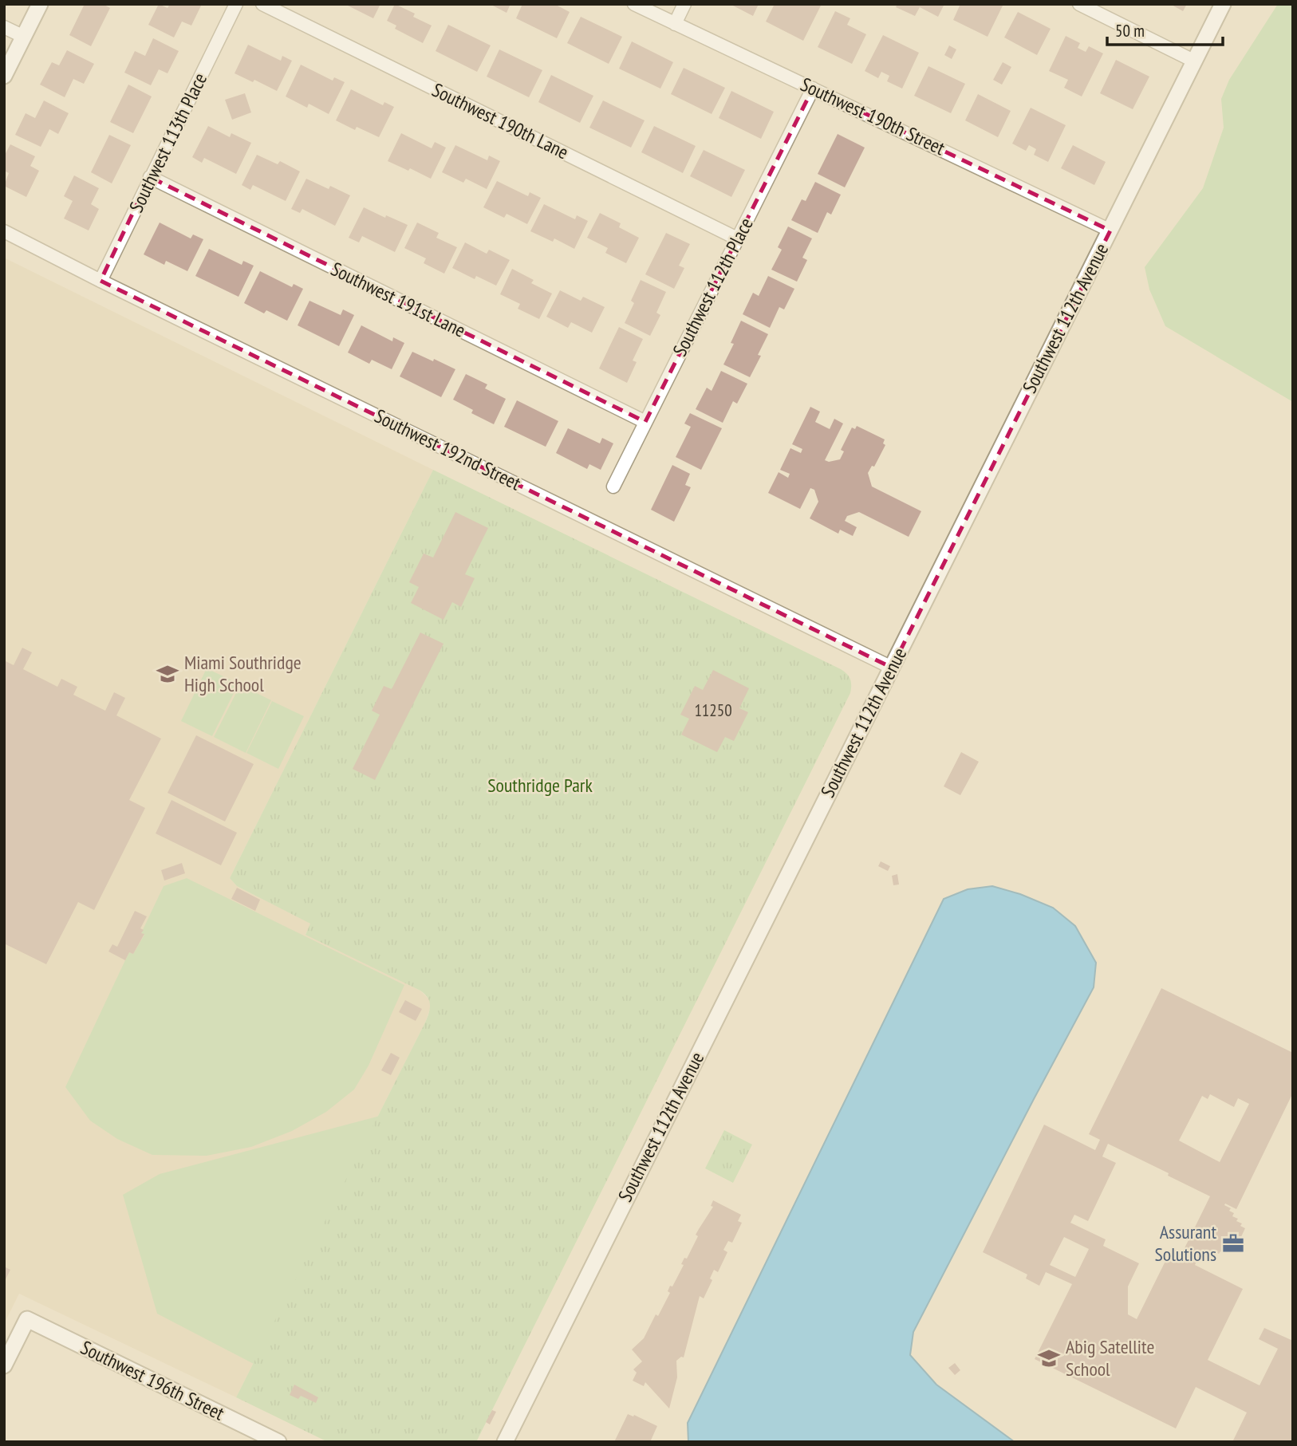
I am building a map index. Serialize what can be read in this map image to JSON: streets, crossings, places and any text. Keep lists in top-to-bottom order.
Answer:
{
  "streets": {
    "street": [
      "Southwest 190th Street",
      "Southwest 190th Lane",
      "Southwest 113th Place",
      "Southwest 112th Place",
      "Southwest 191st Lane",
      "Southwest 112th Avenue",
      "Southwest 192nd Street",
      "Southwest 196th Street"
    ]
  },
  "crossings": [
    ["Southwest 190th Street", "Southwest 112th Place"],
    ["Southwest 190th Street", "Southwest 112th Avenue"],
    ["Southwest 190th Lane", "Southwest 112th Place"],
    ["Southwest 113th Place", "Southwest 191st Lane"],
    ["Southwest 113th Place", "Southwest 192nd Street"],
    ["Southwest 112th Place", "Southwest 191st Lane"],
    ["Southwest 112th Avenue", "Southwest 192nd Street"]
  ],
  "parks": ["Southridge Park"],
  "places": {
    "school or university": ["Miami Southridge High School", "Abig Satellite School"],
    "office": ["Assurant Solutions"]
  },
  "house_numbers": ["11250"],
  "scale_bar": "50 m"
}
